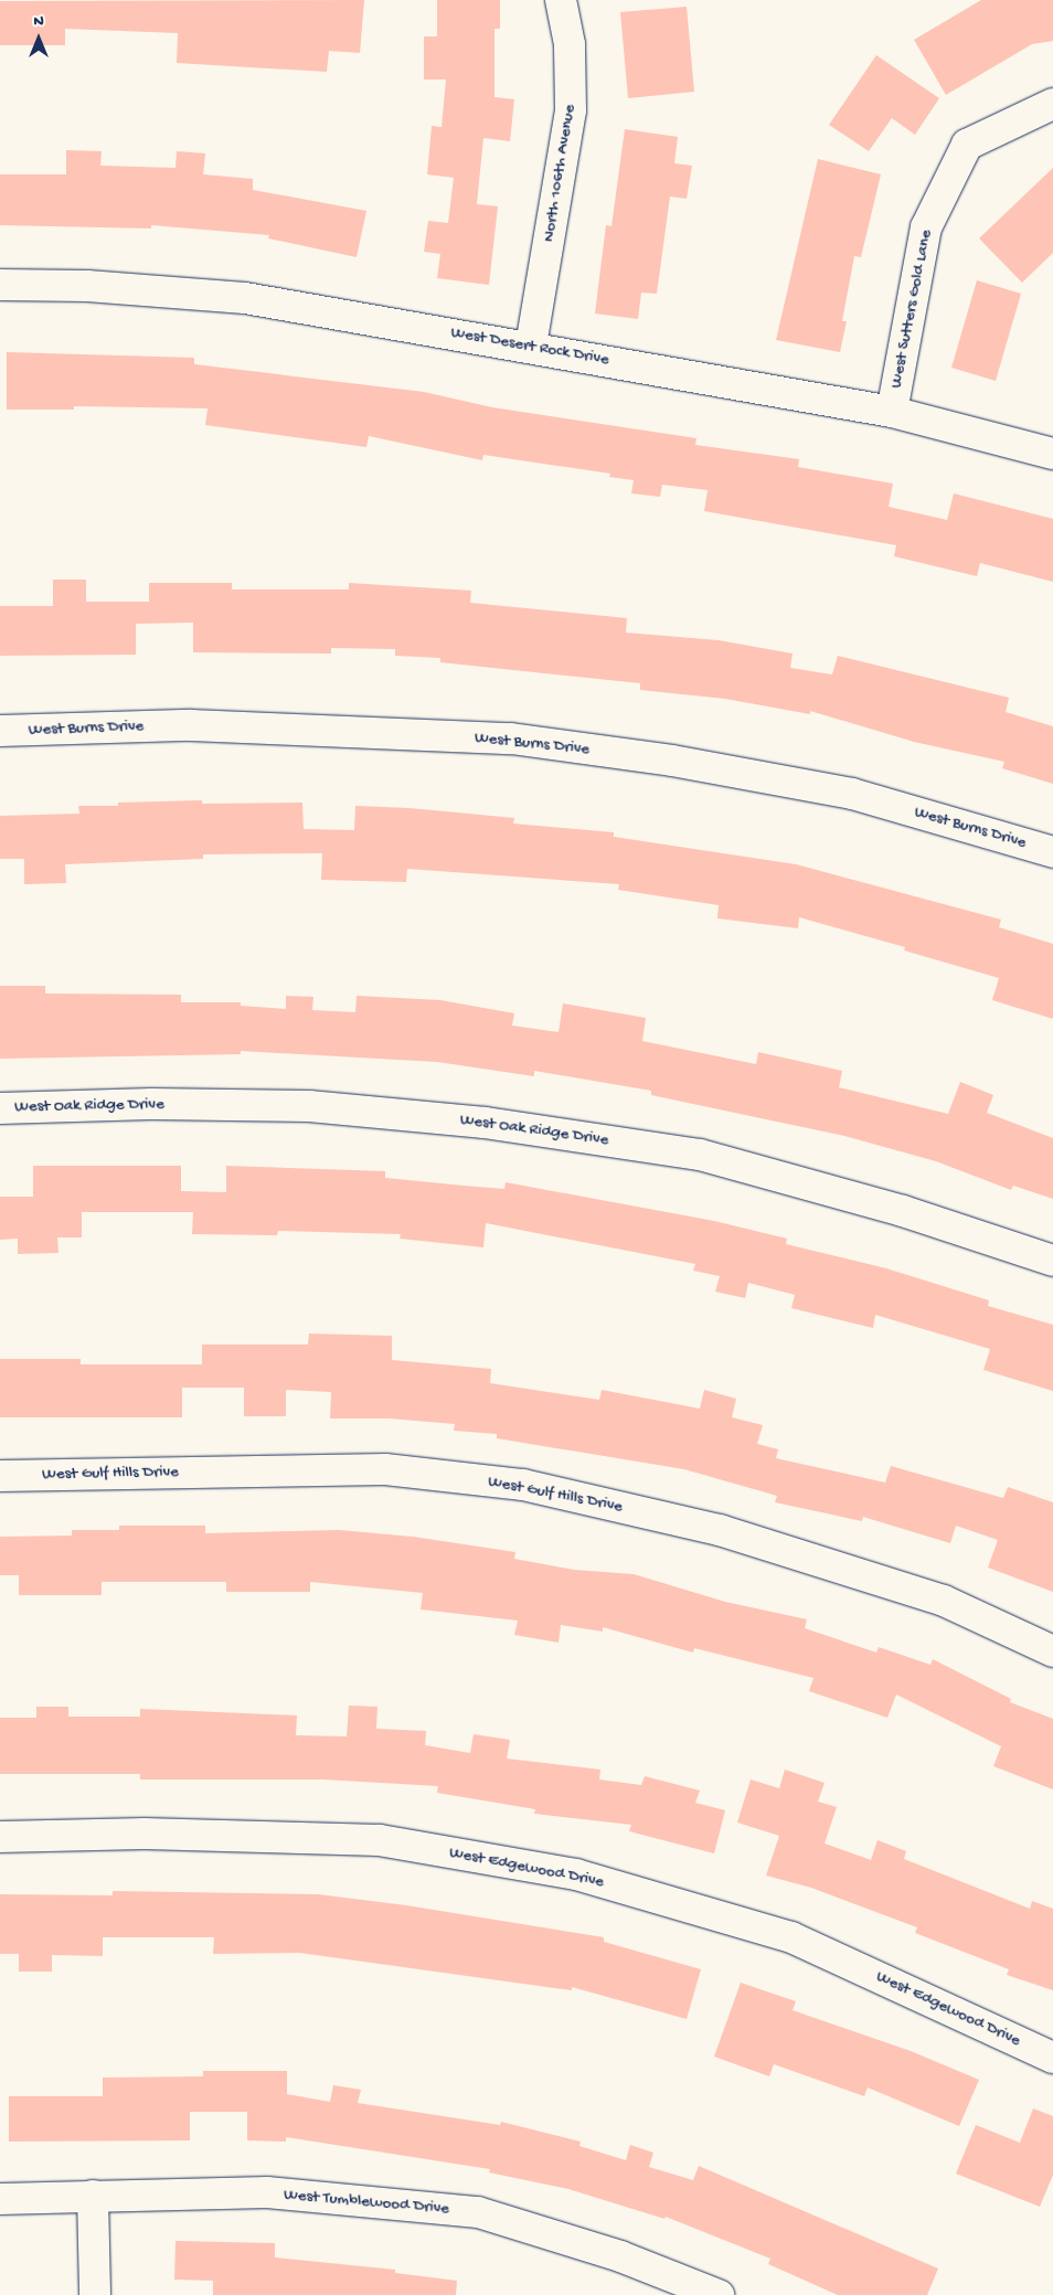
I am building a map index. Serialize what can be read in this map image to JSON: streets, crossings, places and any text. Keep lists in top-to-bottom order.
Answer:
{
  "streets": {
    "street": [
      "North 106th Avenue",
      "West Sutters Gold Lane",
      "West Desert Rock Drive",
      "West Burns Drive",
      "West Oak Ridge Drive",
      "West Gulf Hills Drive",
      "West Edgewood Drive",
      "West Tumblewood Drive"
    ]
  },
  "crossings": [
    ["North 106th Avenue", "West Desert Rock Drive"],
    ["West Sutters Gold Lane", "West Desert Rock Drive"]
  ],
  "north": "top"
}
